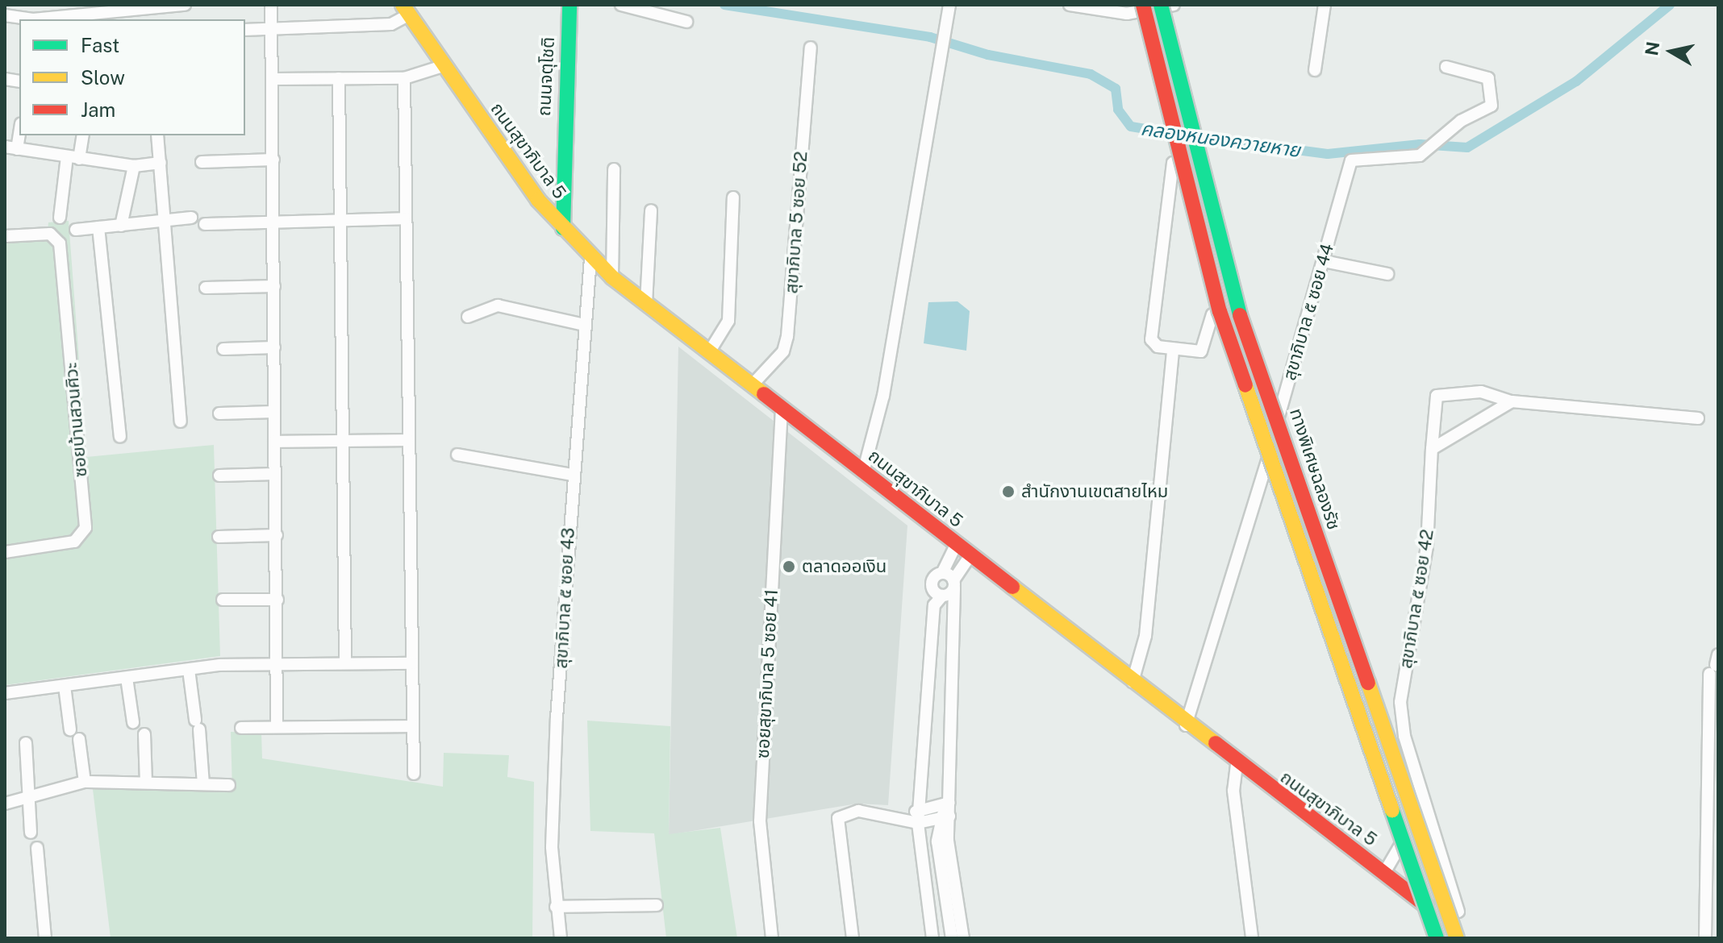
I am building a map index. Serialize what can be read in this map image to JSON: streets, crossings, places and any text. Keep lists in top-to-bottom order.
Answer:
{
  "streets": {
    "main road": ["ถนนจตุโชติ", "ถนนสุขาภิบาล 5", "ทางพิเศษฉลองรัช"],
    "street": [
      "สุขาภิบาล 5 ซอย 52",
      "สุขาภิบาล ๕ ซอย 44",
      "ซอยบ้านสวนศิวะ",
      "สุขาภิบาล ๕ ซอย 43",
      "สุขาภิบาล ๕ ซอย 42",
      "ซอยสุขาภิบาล 5 ซอย 41"
    ]
  },
  "crossings": [
    ["ถนนจตุโชติ", "ถนนสุขาภิบาล 5"],
    ["ถนนสุขาภิบาล 5", "สุขาภิบาล 5 ซอย 52"],
    ["ถนนสุขาภิบาล 5", "สุขาภิบาล ๕ ซอย 44"],
    ["ถนนสุขาภิบาล 5", "ทางพิเศษฉลองรัช"],
    ["ถนนสุขาภิบาล 5", "สุขาภิบาล ๕ ซอย 43"],
    ["ถนนสุขาภิบาล 5", "สุขาภิบาล ๕ ซอย 42"],
    ["ถนนสุขาภิบาล 5", "ซอยสุขาภิบาล 5 ซอย 41"],
    ["ทางพิเศษฉลองรัช", "สุขาภิบาล ๕ ซอย 42"]
  ],
  "water": ["คลองหนองควายหาย"],
  "places": ["สำนักงานเขตสายไหม", "ตลาดออเงิน"],
  "legend": ["Fast", "Slow", "Jam"],
  "north": "left"
}
